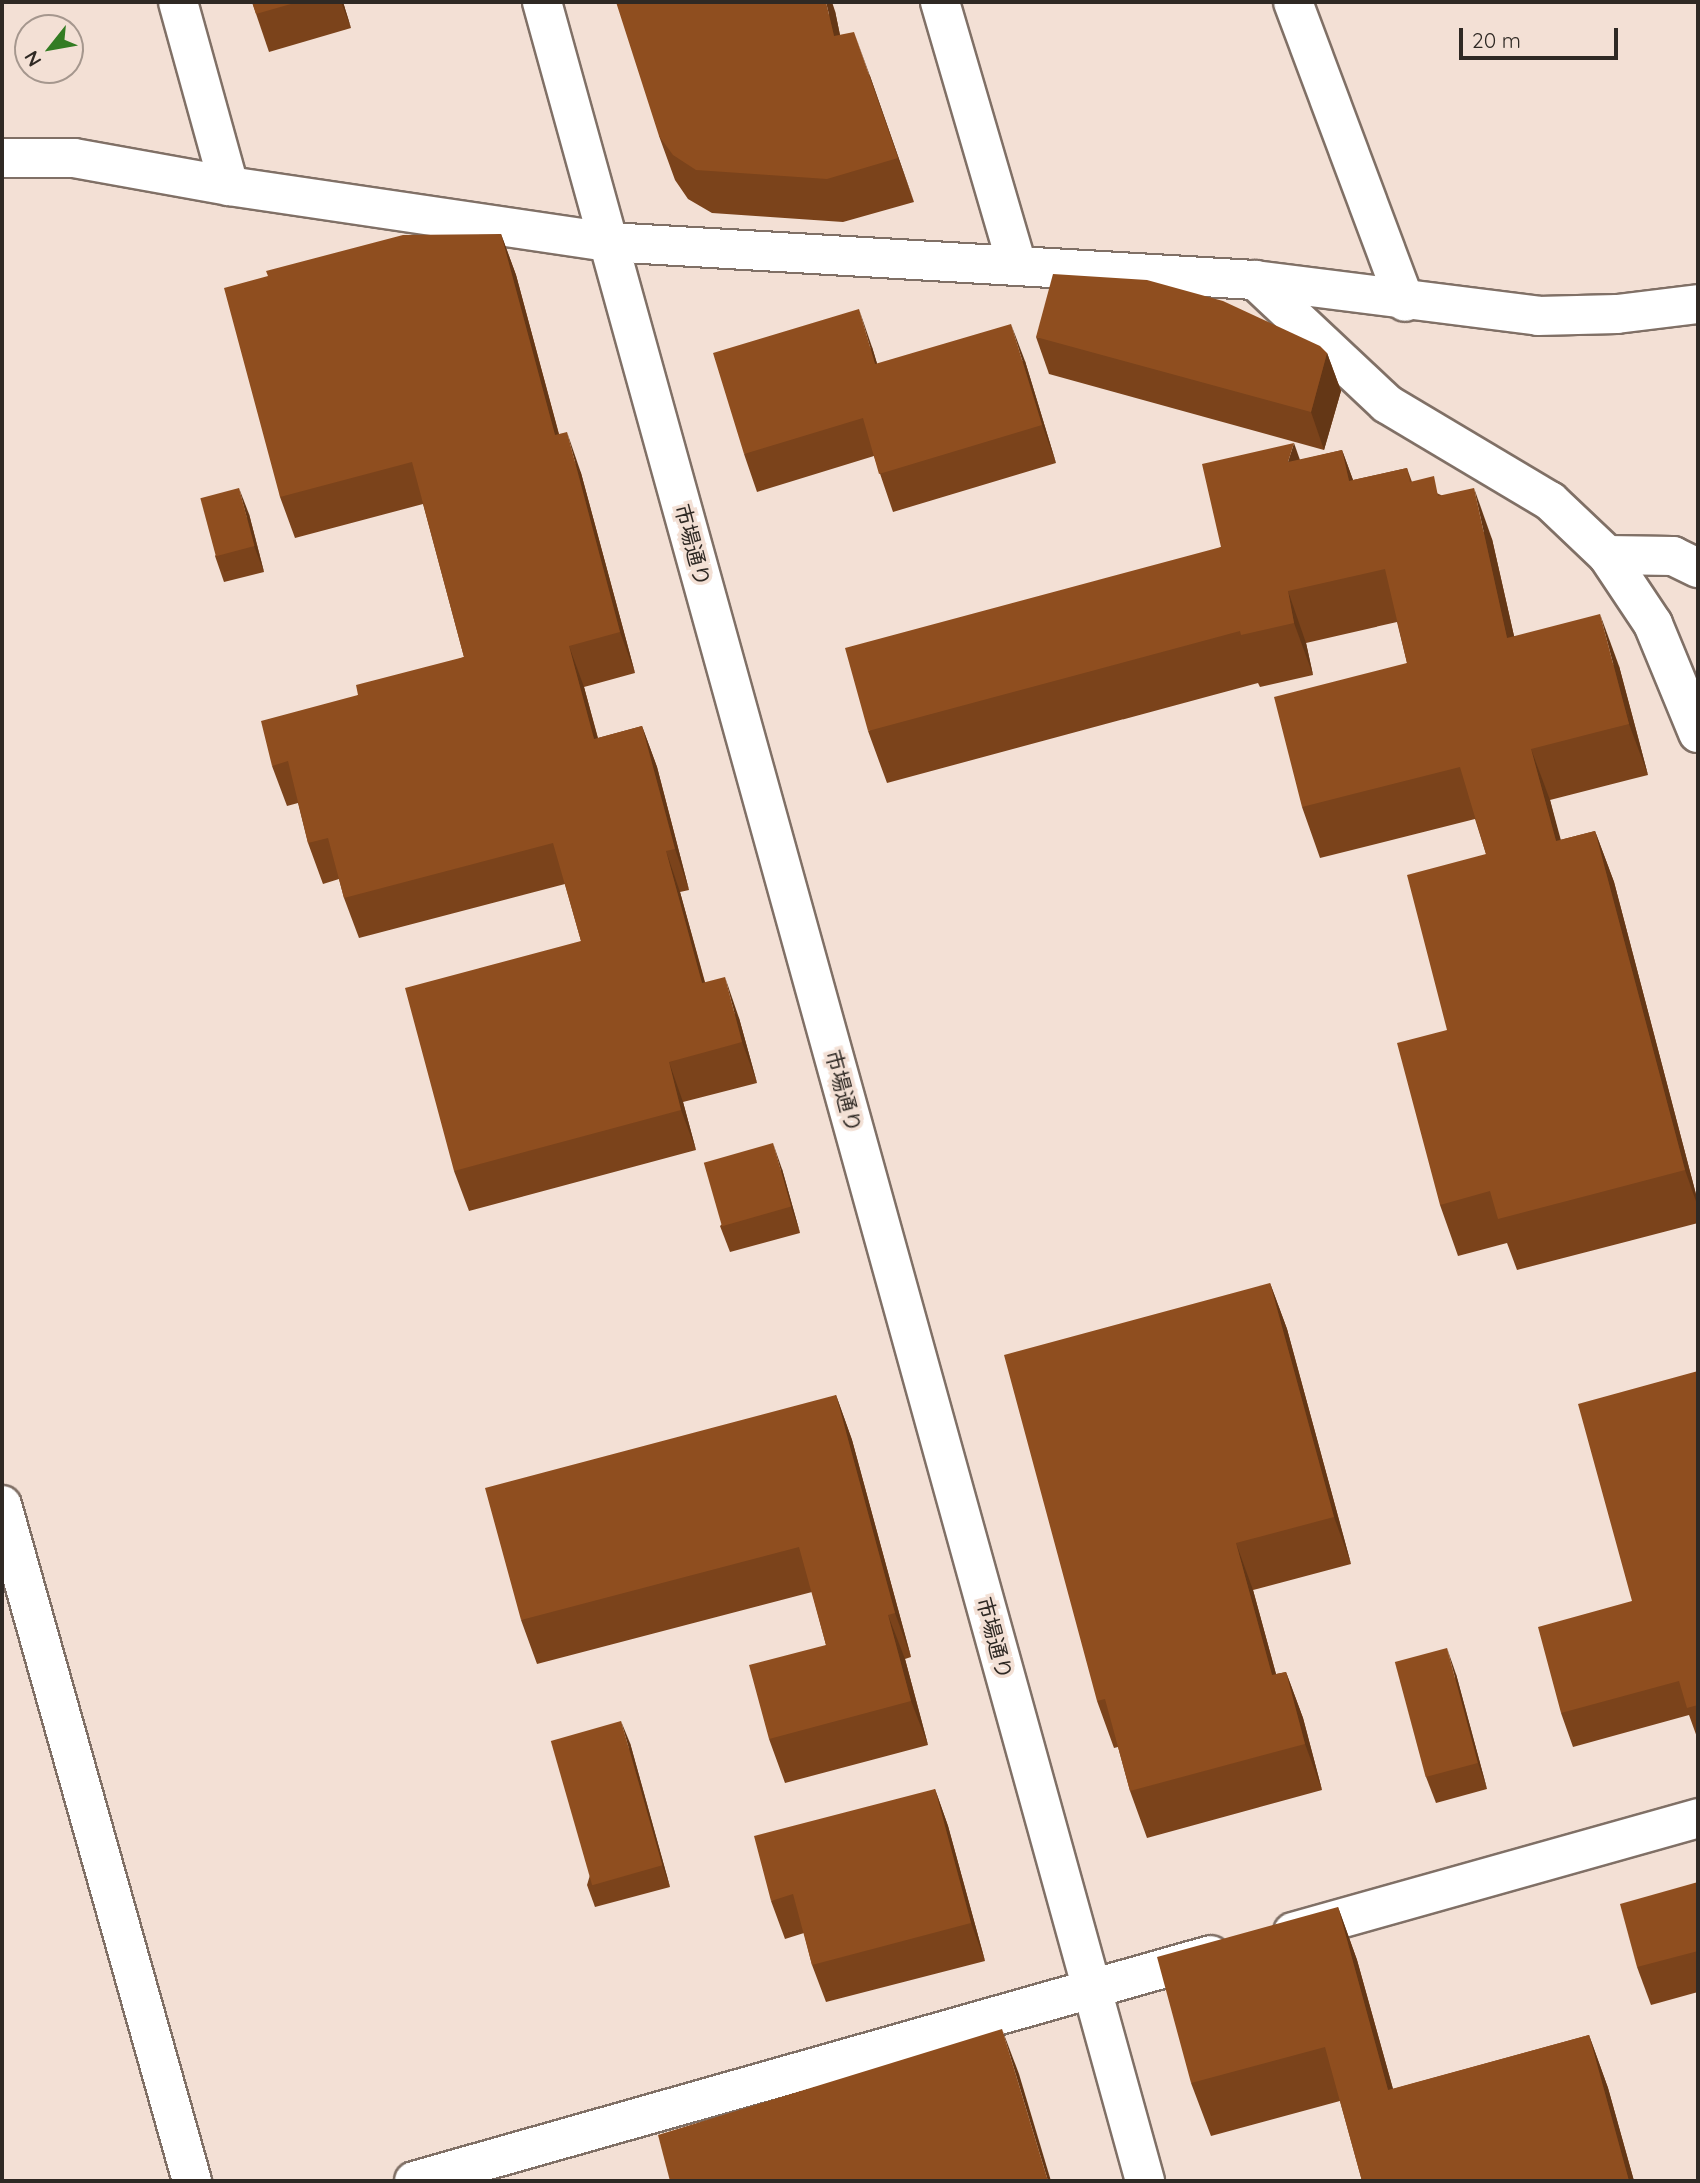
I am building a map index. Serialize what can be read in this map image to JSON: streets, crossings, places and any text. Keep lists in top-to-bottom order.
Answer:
{
  "streets": {
    "street": ["市場通り"]
  },
  "scale_bar": "20 m",
  "north": "bottom left"
}
